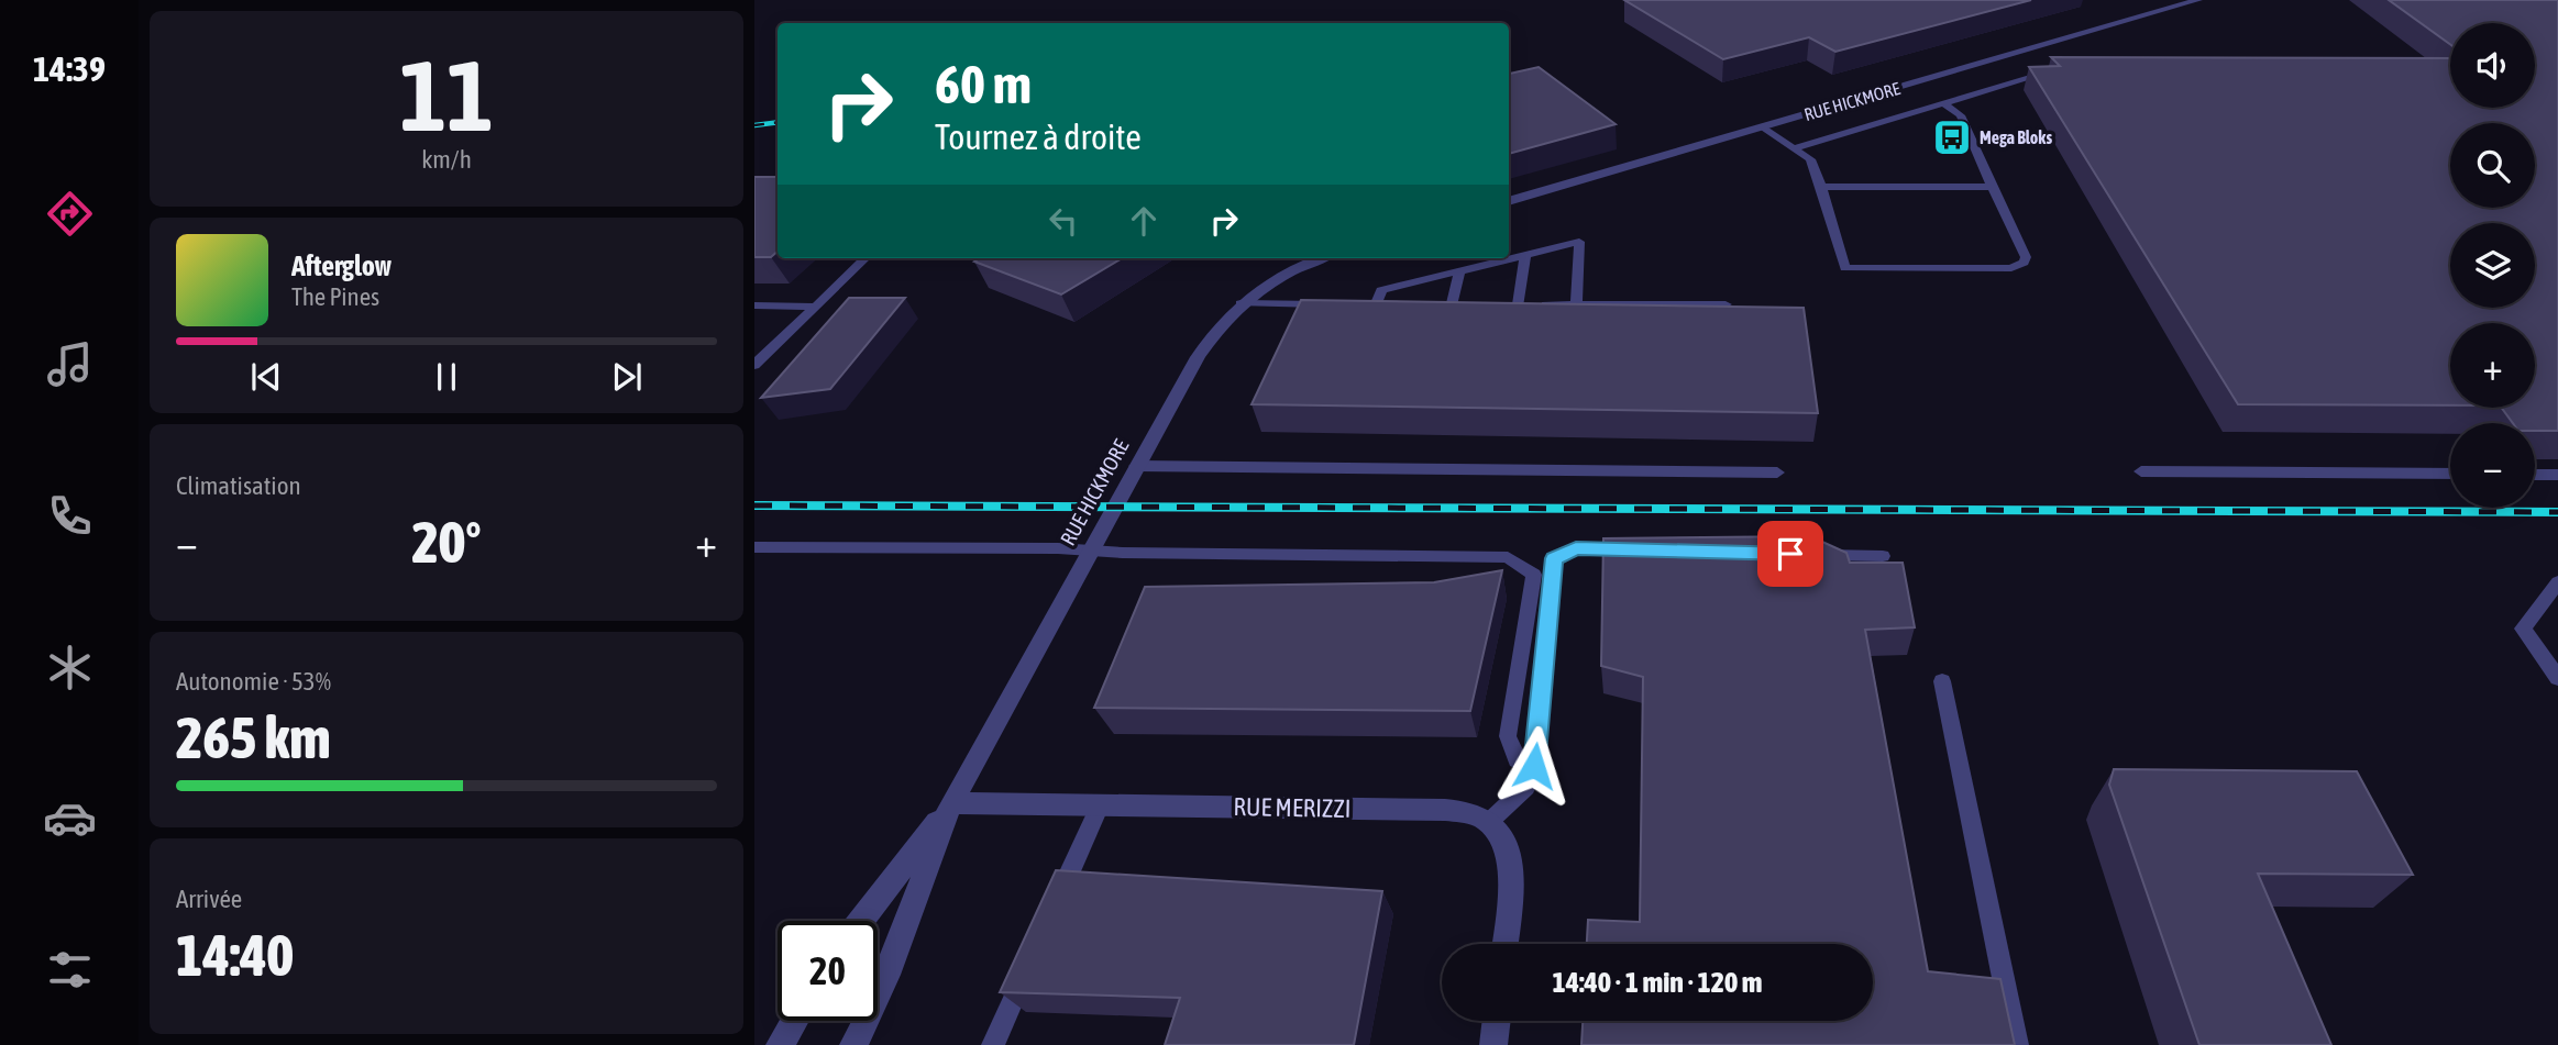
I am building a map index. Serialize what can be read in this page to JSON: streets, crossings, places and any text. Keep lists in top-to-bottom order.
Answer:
{
  "streets": {
    "street": ["RUE HICKMORE", "RUE MERIZZI"]
  },
  "crossings": [
    ["RUE HICKMORE", "RUE MERIZZI"]
  ],
  "places": {
    "bus stop": ["Mega Bloks"]
  },
  "page": {
    "tabs": "14:39",
    "tile": [
      ["11", "km/h"],
      "Climatisation",
      ["Autonomie · 53%", "265 km"],
      ["Arrivée", "14:40"]
    ],
    "map_buttons": ["+", "−"],
    "turn": ["60 m", "Tournez à droite"],
    "song": ["Afterglow", "The Pines"],
    "heat": ["−", "20°", "+"],
    "limit": "20",
    "trip": "14:40 · 1 min · 120 m"
  }
}
